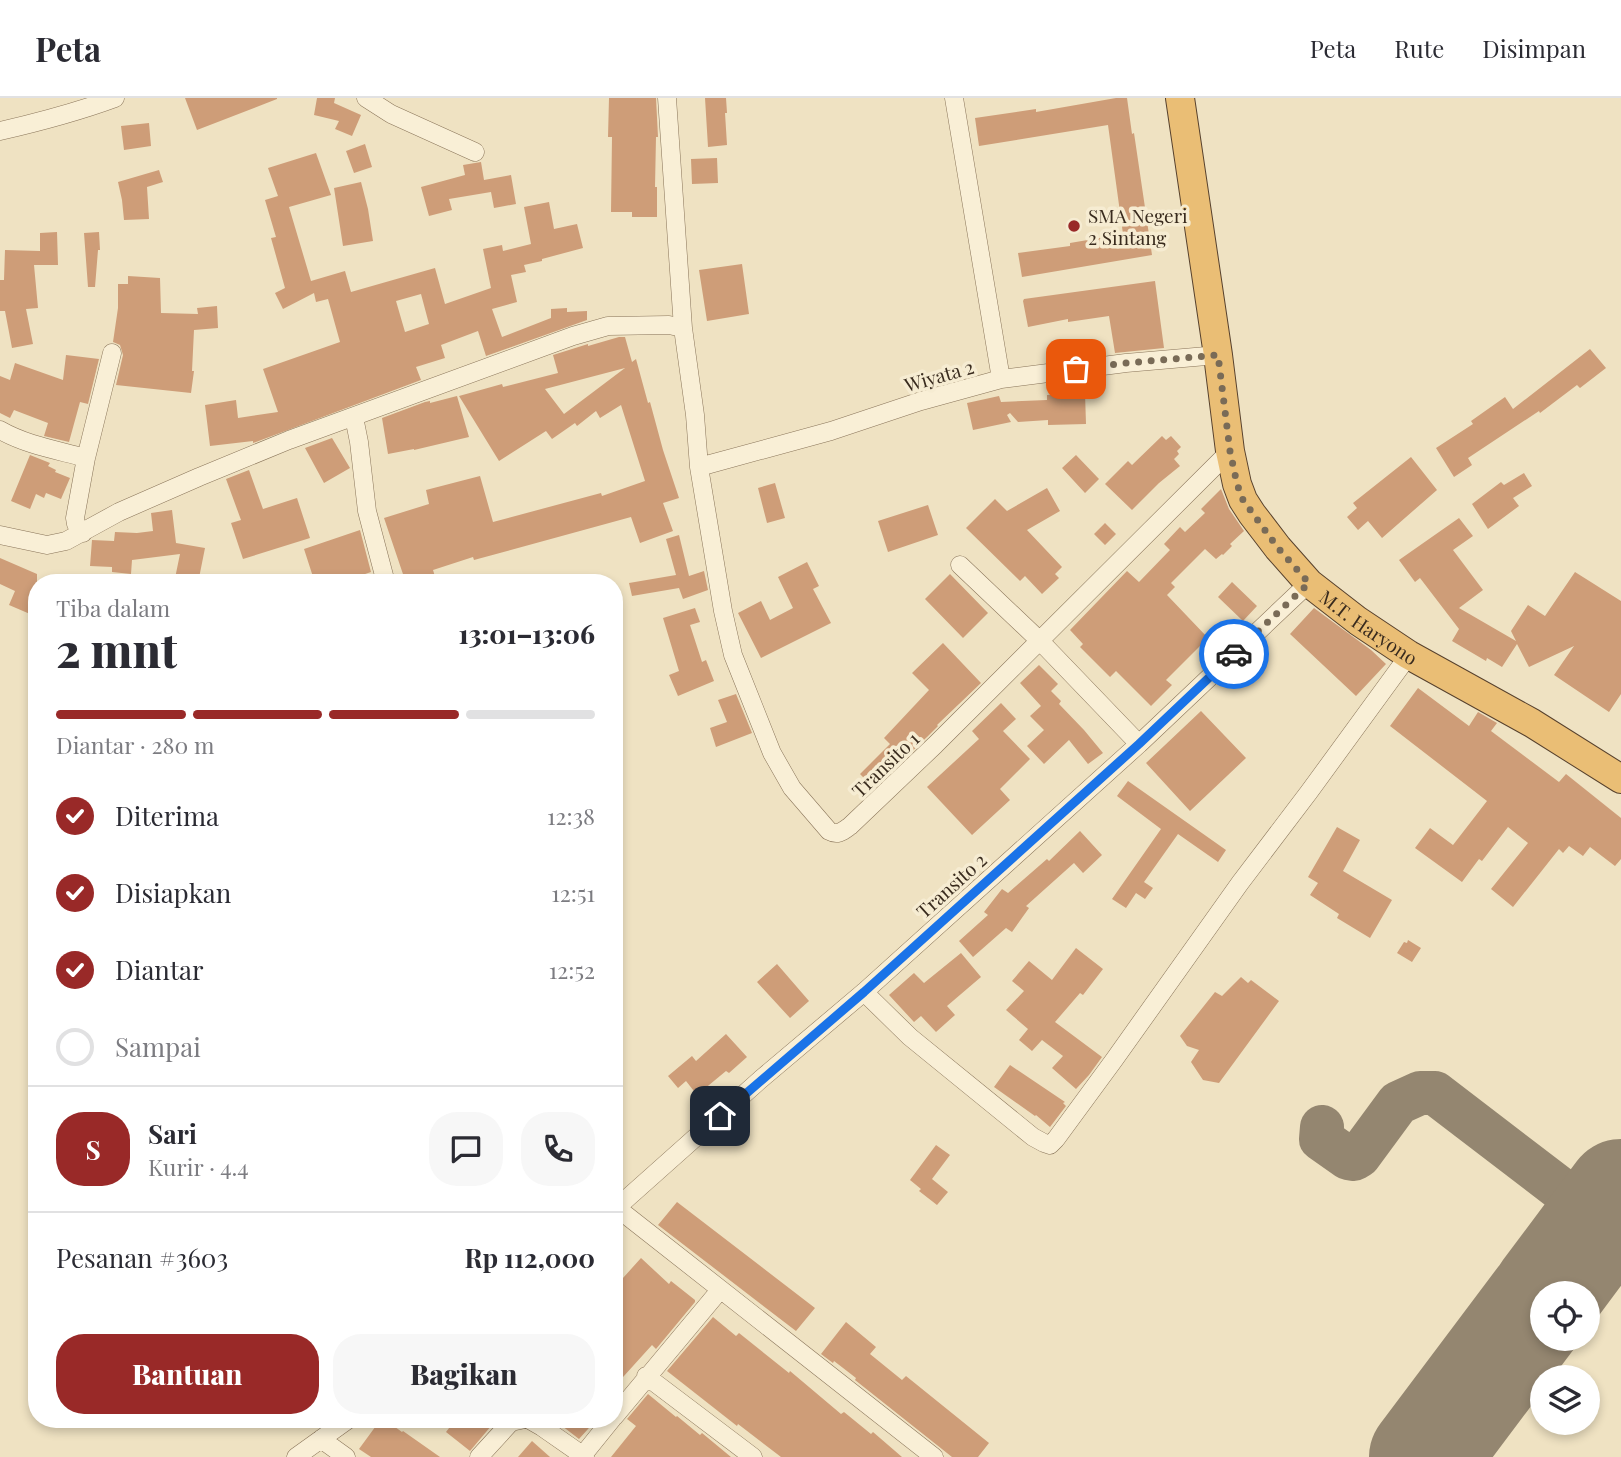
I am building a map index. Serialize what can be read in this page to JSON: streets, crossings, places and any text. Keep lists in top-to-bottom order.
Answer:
{
  "streets": {
    "highway": ["M.T. Haryono"],
    "street": ["Wiyata 2", "Transito 1", "Transito 2"]
  },
  "crossings": [
    ["Wiyata 2", "M.T. Haryono"],
    ["Wiyata 2", "Transito 1"],
    ["M.T. Haryono", "Transito 1"],
    ["M.T. Haryono", "Transito 2"]
  ],
  "places": ["SMA Negeri 2 Sintang"],
  "page": {
    "header": "Peta",
    "nav": ["Peta", "Rute", "Disimpan"],
    "heading": ["2 mnt", "Tiba dalam", "13:01–13:06"],
    "panel": [
      "Sari",
      "Kurir · 4.4",
      "Pesanan #3603",
      "Rp 112,000"
    ],
    "bar": "Diantar · 280 m",
    "list": [
      ["Diterima", "12:38"],
      ["Disiapkan", "12:51"],
      ["Diantar", "12:52"],
      "Sampai"
    ],
    "round": "S",
    "buttons": ["Bantuan", "Bagikan"]
  }
}
